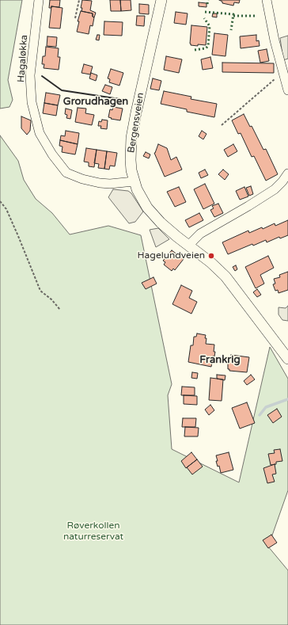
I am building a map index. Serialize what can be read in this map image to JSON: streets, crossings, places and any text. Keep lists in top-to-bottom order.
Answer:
{
  "streets": {
    "street": ["Hagaløkka", "Bergensveien"]
  },
  "crossings": [
    ["Hagaløkka", "Bergensveien"]
  ],
  "districts": ["Grorudhagen", "Frankrig"],
  "parks": ["Røverkollen naturreservat"],
  "places": ["Hagelundveien"]
}
